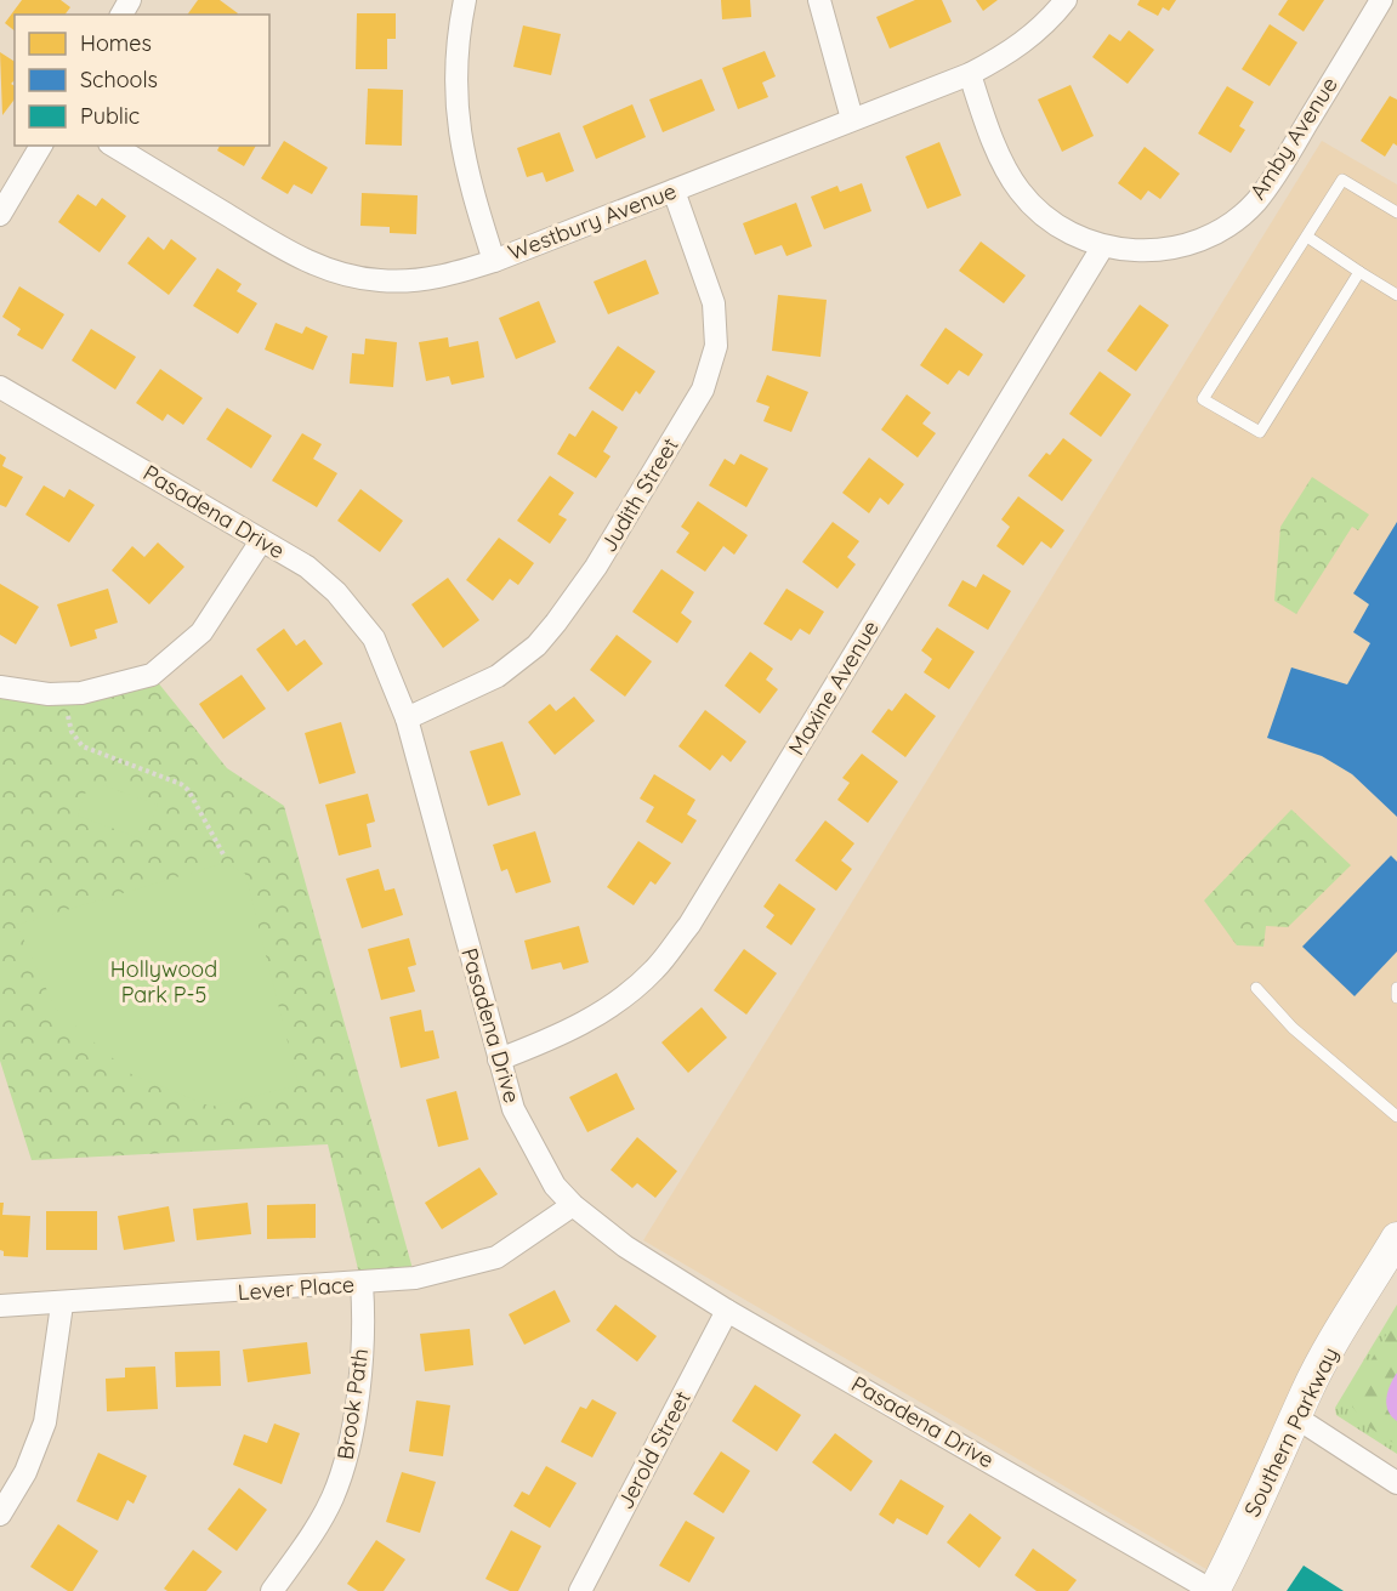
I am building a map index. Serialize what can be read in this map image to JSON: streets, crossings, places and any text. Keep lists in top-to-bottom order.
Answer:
{
  "streets": {
    "street": [
      "Amby Avenue",
      "Westbury Avenue",
      "Judith Street",
      "Pasadena Drive",
      "Maxine Avenue",
      "Lever Place",
      "Brook Path",
      "Southern Parkway",
      "Jerold Street"
    ]
  },
  "crossings": [
    ["Amby Avenue", "Westbury Avenue"],
    ["Amby Avenue", "Maxine Avenue"],
    ["Westbury Avenue", "Judith Street"],
    ["Judith Street", "Pasadena Drive"],
    ["Pasadena Drive", "Maxine Avenue"],
    ["Pasadena Drive", "Lever Place"],
    ["Pasadena Drive", "Southern Parkway"],
    ["Pasadena Drive", "Jerold Street"],
    ["Lever Place", "Brook Path"]
  ],
  "parks": ["Hollywood Park P-5"],
  "legend": ["Homes", "Schools", "Public"]
}
